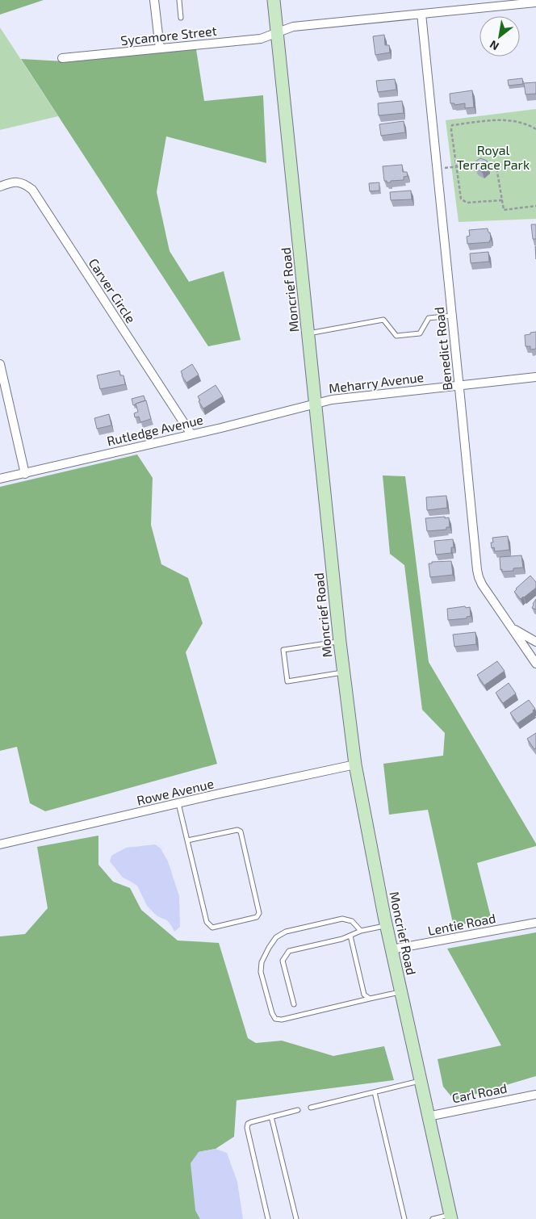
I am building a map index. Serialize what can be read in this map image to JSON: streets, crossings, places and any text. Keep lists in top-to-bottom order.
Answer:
{
  "streets": {
    "main road": ["Moncrief Road"],
    "street": [
      "Sycamore Street",
      "Carver Circle",
      "Benedict Road",
      "Meharry Avenue",
      "Rutledge Avenue",
      "Rowe Avenue",
      "Lentie Road",
      "Carl Road"
    ]
  },
  "crossings": [
    ["Sycamore Street", "Moncrief Road"],
    ["Sycamore Street", "Benedict Road"],
    ["Moncrief Road", "Meharry Avenue"],
    ["Moncrief Road", "Rutledge Avenue"],
    ["Moncrief Road", "Rowe Avenue"],
    ["Moncrief Road", "Lentie Road"],
    ["Moncrief Road", "Carl Road"],
    ["Carver Circle", "Rutledge Avenue"],
    ["Benedict Road", "Meharry Avenue"],
    ["Meharry Avenue", "Rutledge Avenue"]
  ],
  "parks": ["Royal Terrace Park"],
  "north": "bottom left"
}
